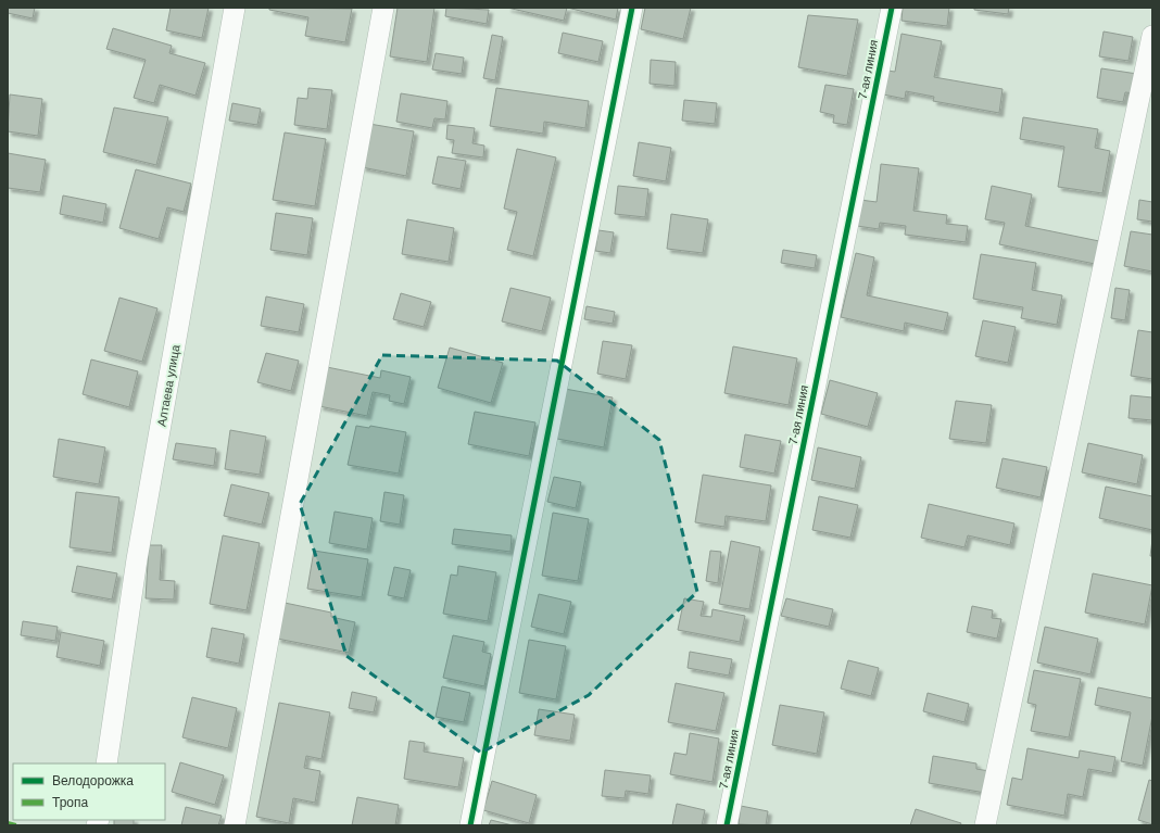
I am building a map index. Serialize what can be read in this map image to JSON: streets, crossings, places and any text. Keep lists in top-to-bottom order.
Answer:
{
  "streets": {
    "street": ["7-ая линия", "Алтаева улица"]
  },
  "legend": ["Велодорожка", "Тропа"]
}
